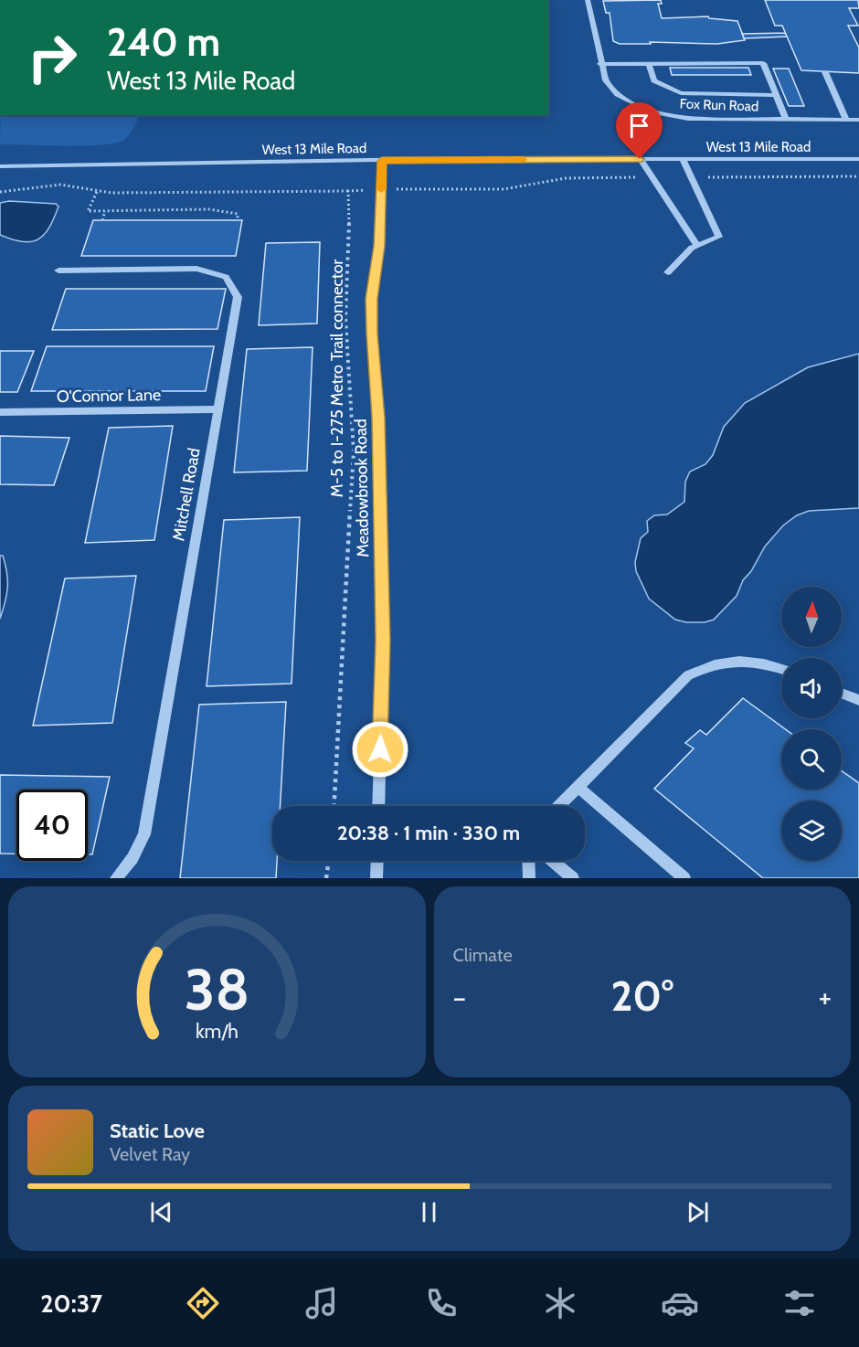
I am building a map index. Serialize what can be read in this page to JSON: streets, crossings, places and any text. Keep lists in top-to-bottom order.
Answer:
{
  "streets": {
    "street": [
      "Fox Run Road",
      "West 13 Mile Road",
      "O'Connor Lane",
      "Meadowbrook Road",
      "Mitchell Road"
    ],
    "path": ["M-5 to I-275 Metro Trail connector"]
  },
  "crossings": [
    ["West 13 Mile Road", "Meadowbrook Road"],
    ["O'Connor Lane", "Mitchell Road"]
  ],
  "north": "top",
  "page": {
    "turn": ["240 m", "West 13 Mile Road"],
    "limit": "40",
    "trip": "20:38 · 1 min · 330 m",
    "tile": "Climate",
    "heat": ["−", "20°", "+"],
    "song": ["Static Love", "Velvet Ray"],
    "tabs": "20:37",
    "gauge": ["38", "km/h"]
  }
}
